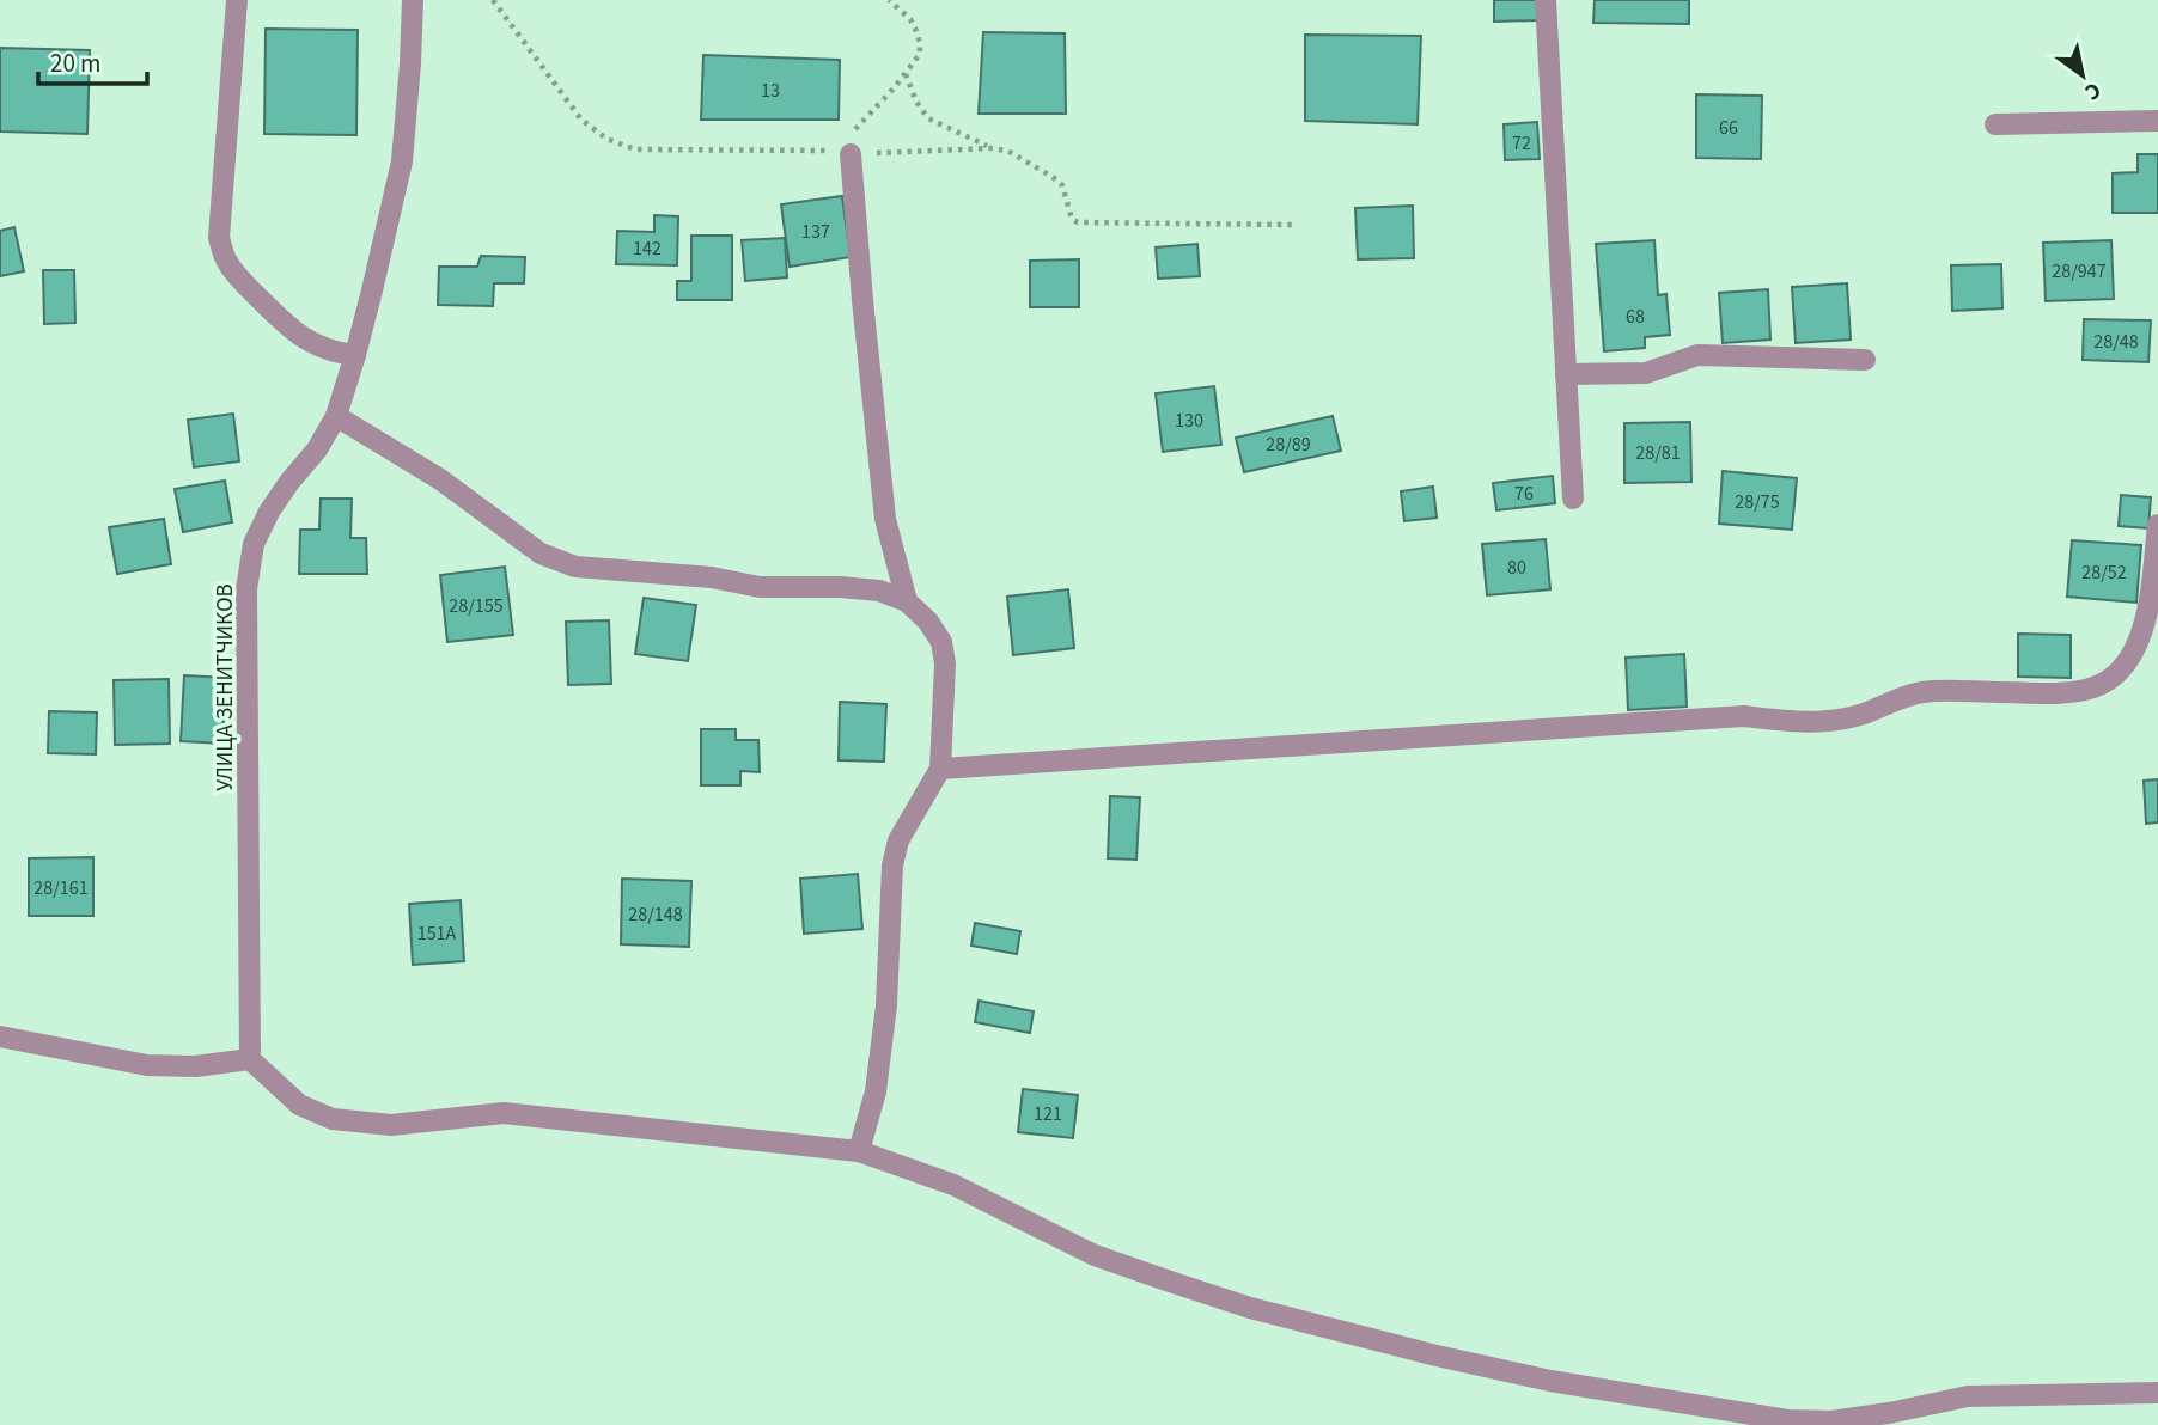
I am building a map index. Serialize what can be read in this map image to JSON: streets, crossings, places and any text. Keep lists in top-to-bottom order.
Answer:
{
  "streets": {
    "street": ["УЛИЦА ЗЕНИТЧИКОВ"]
  },
  "house_numbers": [
    "13",
    "66",
    "72",
    "137",
    "142",
    "28/947",
    "68",
    "28/48",
    "130",
    "28/89",
    "28/81",
    "76",
    "28/75",
    "80",
    "28/52",
    "28/155",
    "28/161",
    "28/148",
    "151А",
    "121"
  ],
  "scale_bar": "20 m",
  "north": "bottom right"
}
